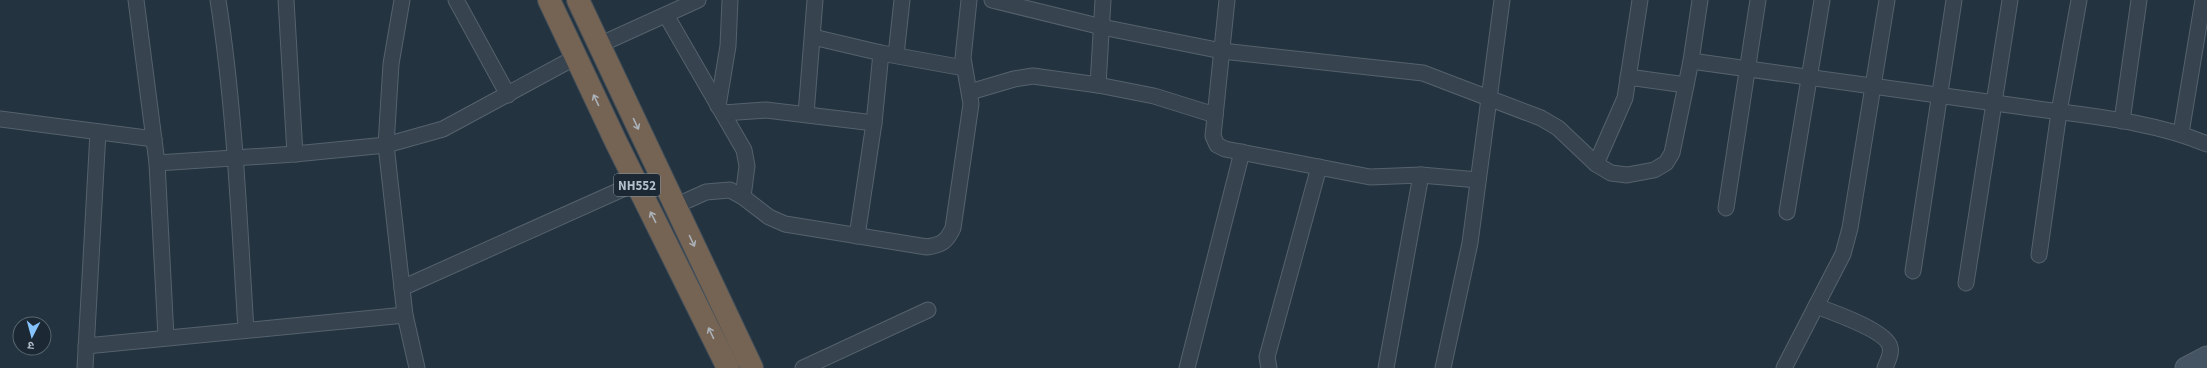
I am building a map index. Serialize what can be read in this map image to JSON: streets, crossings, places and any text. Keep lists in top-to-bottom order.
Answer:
{
  "streets": {
    "highway": ["NH552"]
  },
  "north": "bottom"
}
